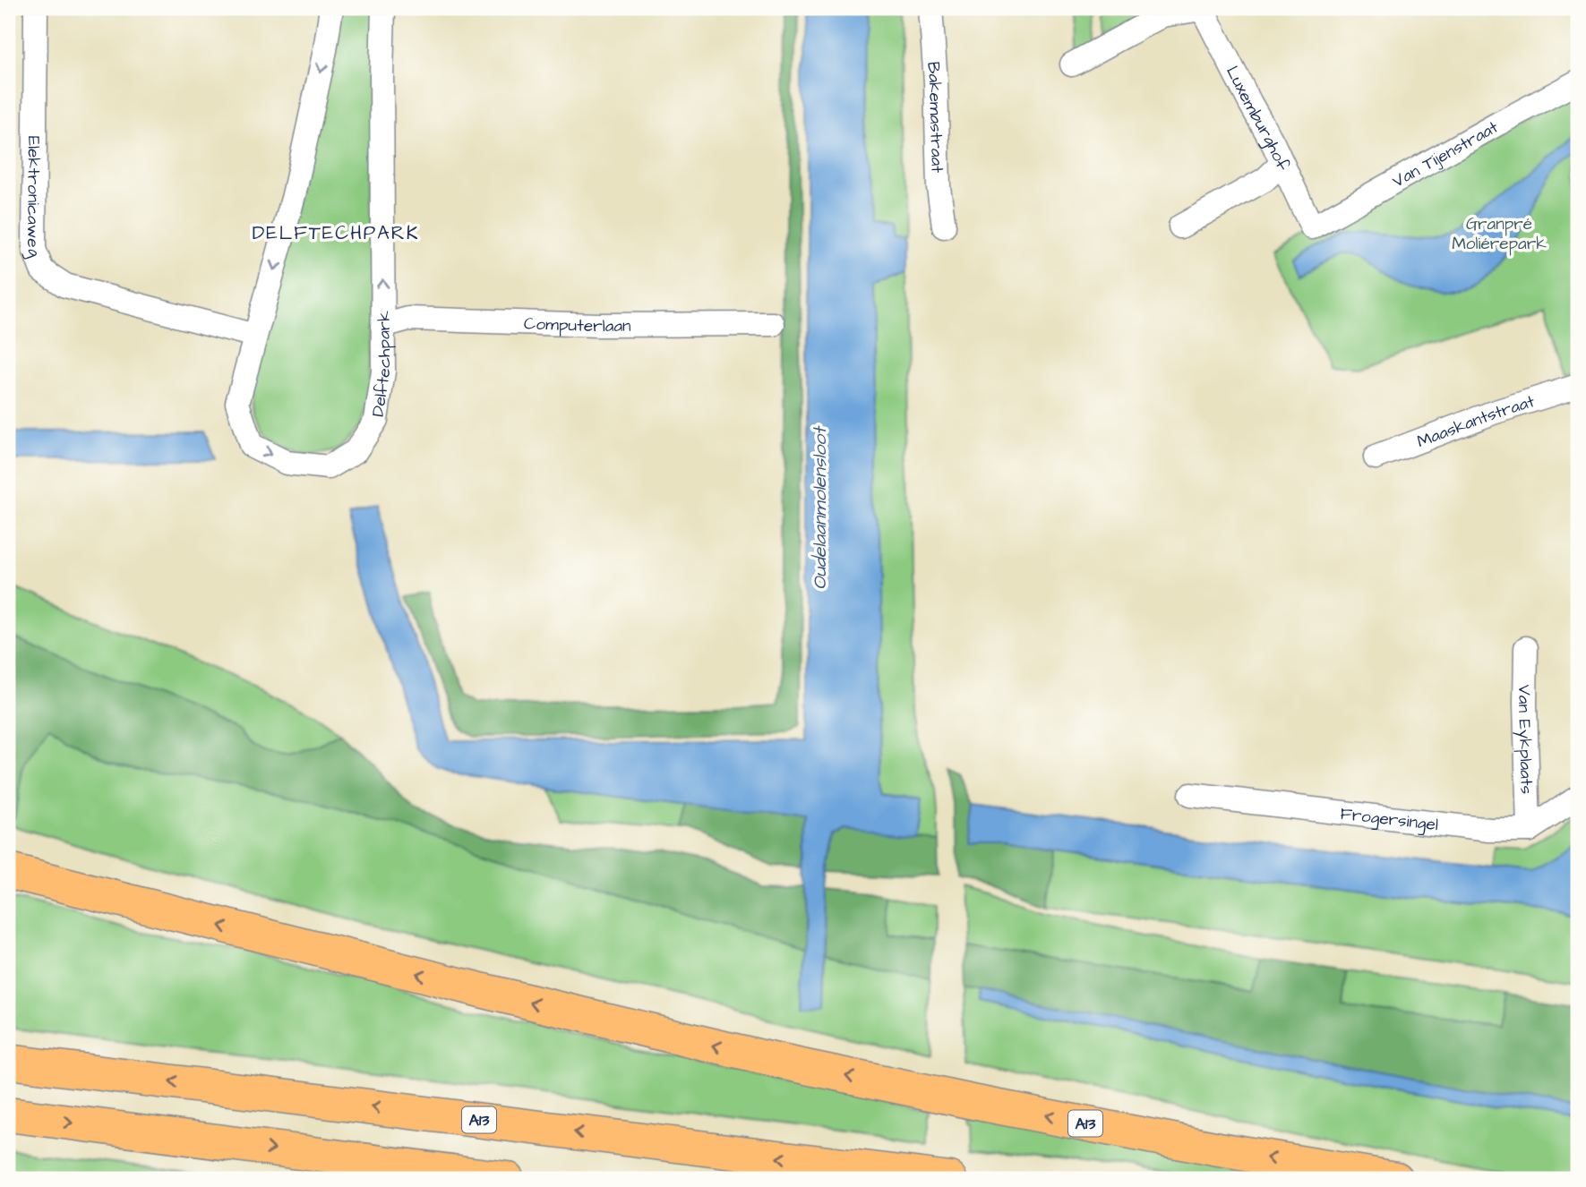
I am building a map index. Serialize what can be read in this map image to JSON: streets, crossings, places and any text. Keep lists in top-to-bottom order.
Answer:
{
  "streets": {
    "highway": ["A13"],
    "street": [
      "Bakemastraat",
      "Luxemburghof",
      "Van Tijenstraat",
      "Elektronicaweg",
      "Computerlaan",
      "Delftechpark",
      "Maaskantstraat",
      "Van Eykplaats",
      "Frogersingel"
    ]
  },
  "crossings": [
    ["Luxemburghof", "Van Tijenstraat"],
    ["Elektronicaweg", "Delftechpark"],
    ["Computerlaan", "Delftechpark"],
    ["Van Eykplaats", "Frogersingel"]
  ],
  "districts": ["DELFTECHPARK"],
  "water": ["Oudelaanmolensloot"],
  "parks": ["Granpré Moliérepark"]
}
